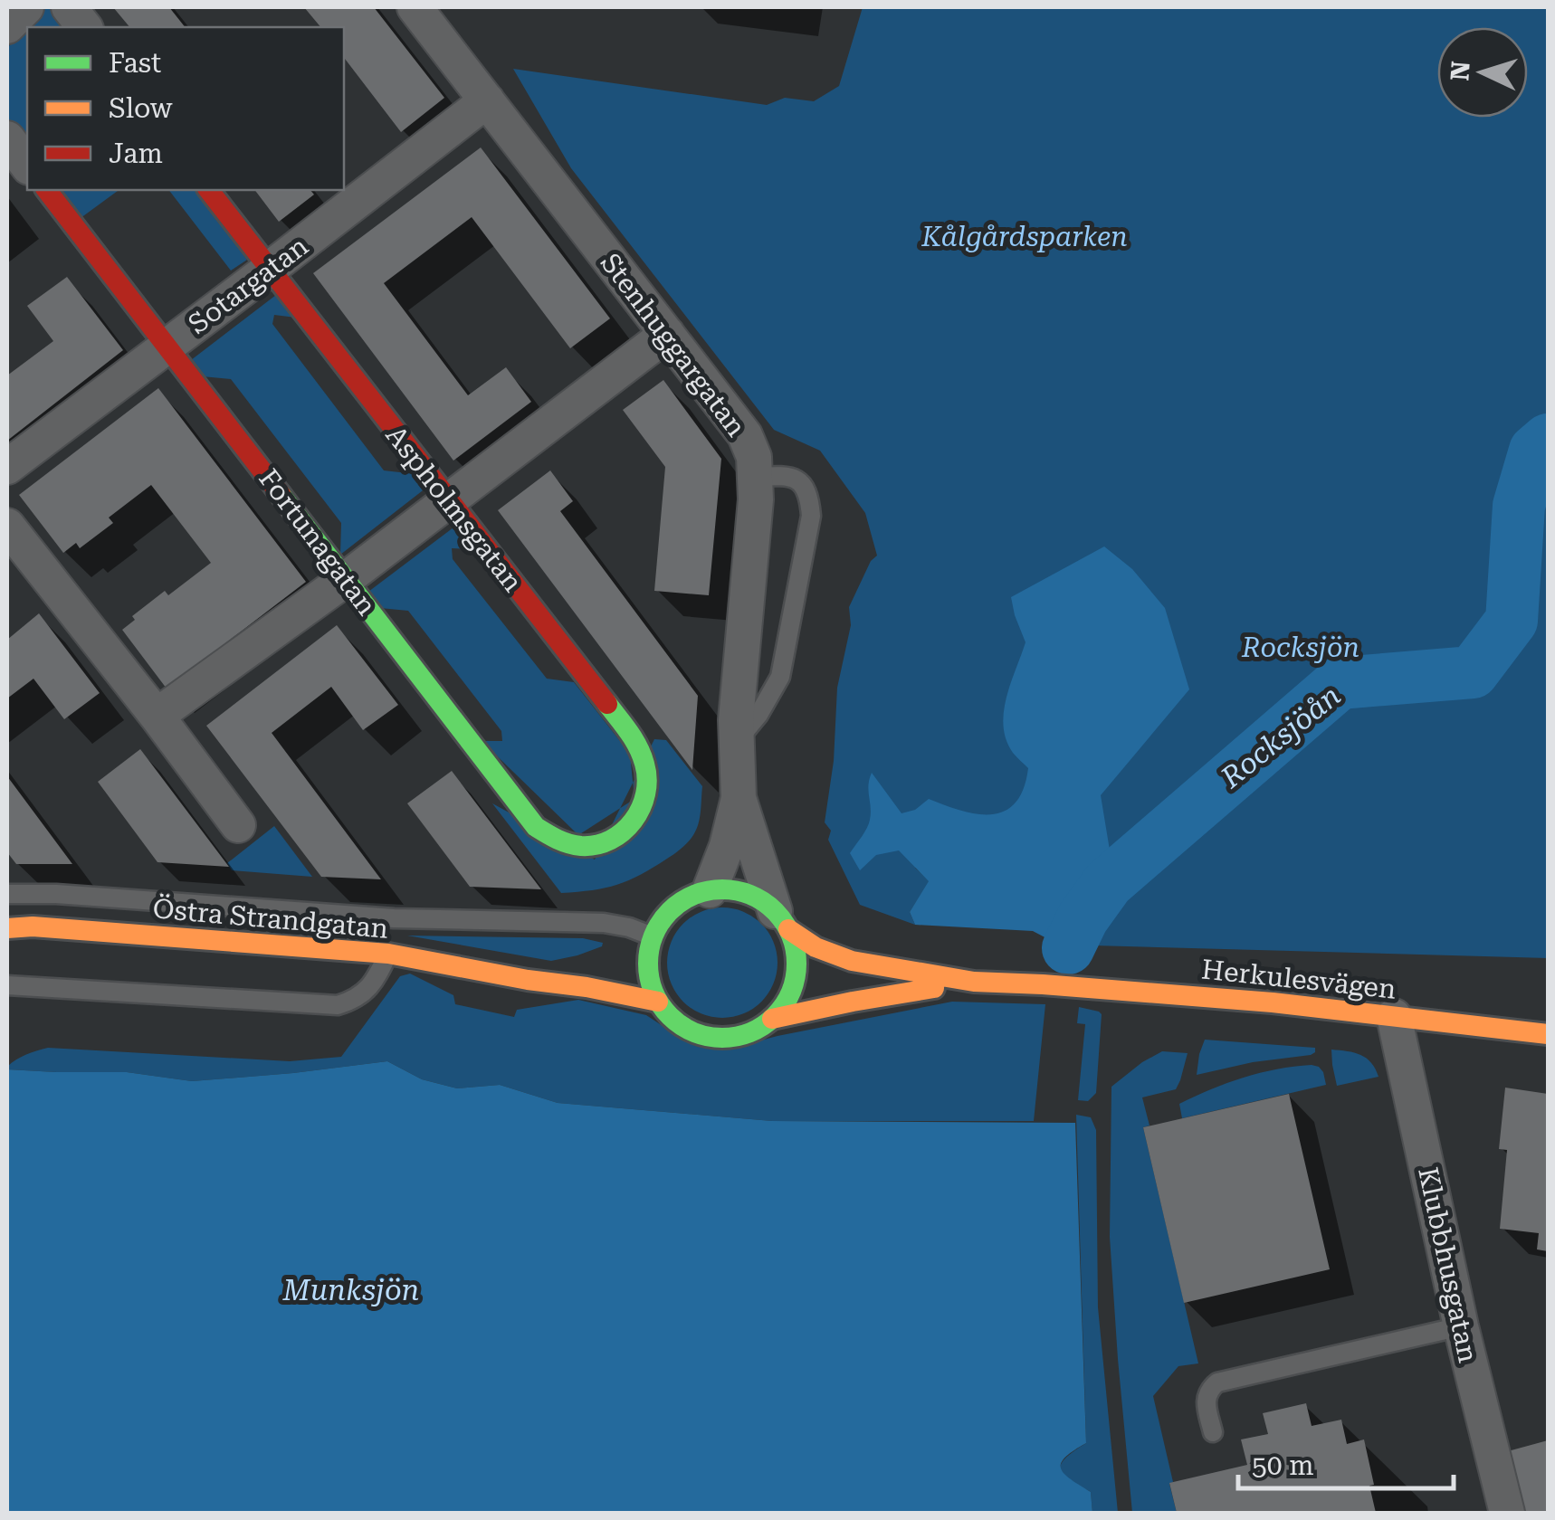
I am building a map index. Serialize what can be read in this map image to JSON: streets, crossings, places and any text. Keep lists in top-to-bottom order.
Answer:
{
  "streets": {
    "main road": [
      "Aspholmsgatan",
      "Fortunagatan",
      "Östra Strandgatan",
      "Herkulesvägen"
    ],
    "street": ["Sotargatan", "Stenhuggargatan", "Klubbhusgatan"]
  },
  "crossings": [
    ["Sotargatan", "Stenhuggargatan"],
    ["Sotargatan", "Aspholmsgatan"],
    ["Sotargatan", "Fortunagatan"],
    ["Stenhuggargatan", "Östra Strandgatan"],
    ["Aspholmsgatan", "Fortunagatan"],
    ["Herkulesvägen", "Klubbhusgatan"]
  ],
  "water": ["Rocksjöån", "Munksjön"],
  "parks": ["Kålgårdsparken", "Rocksjön"],
  "legend": ["Fast", "Slow", "Jam"],
  "scale_bar": "50 m",
  "north": "left"
}
